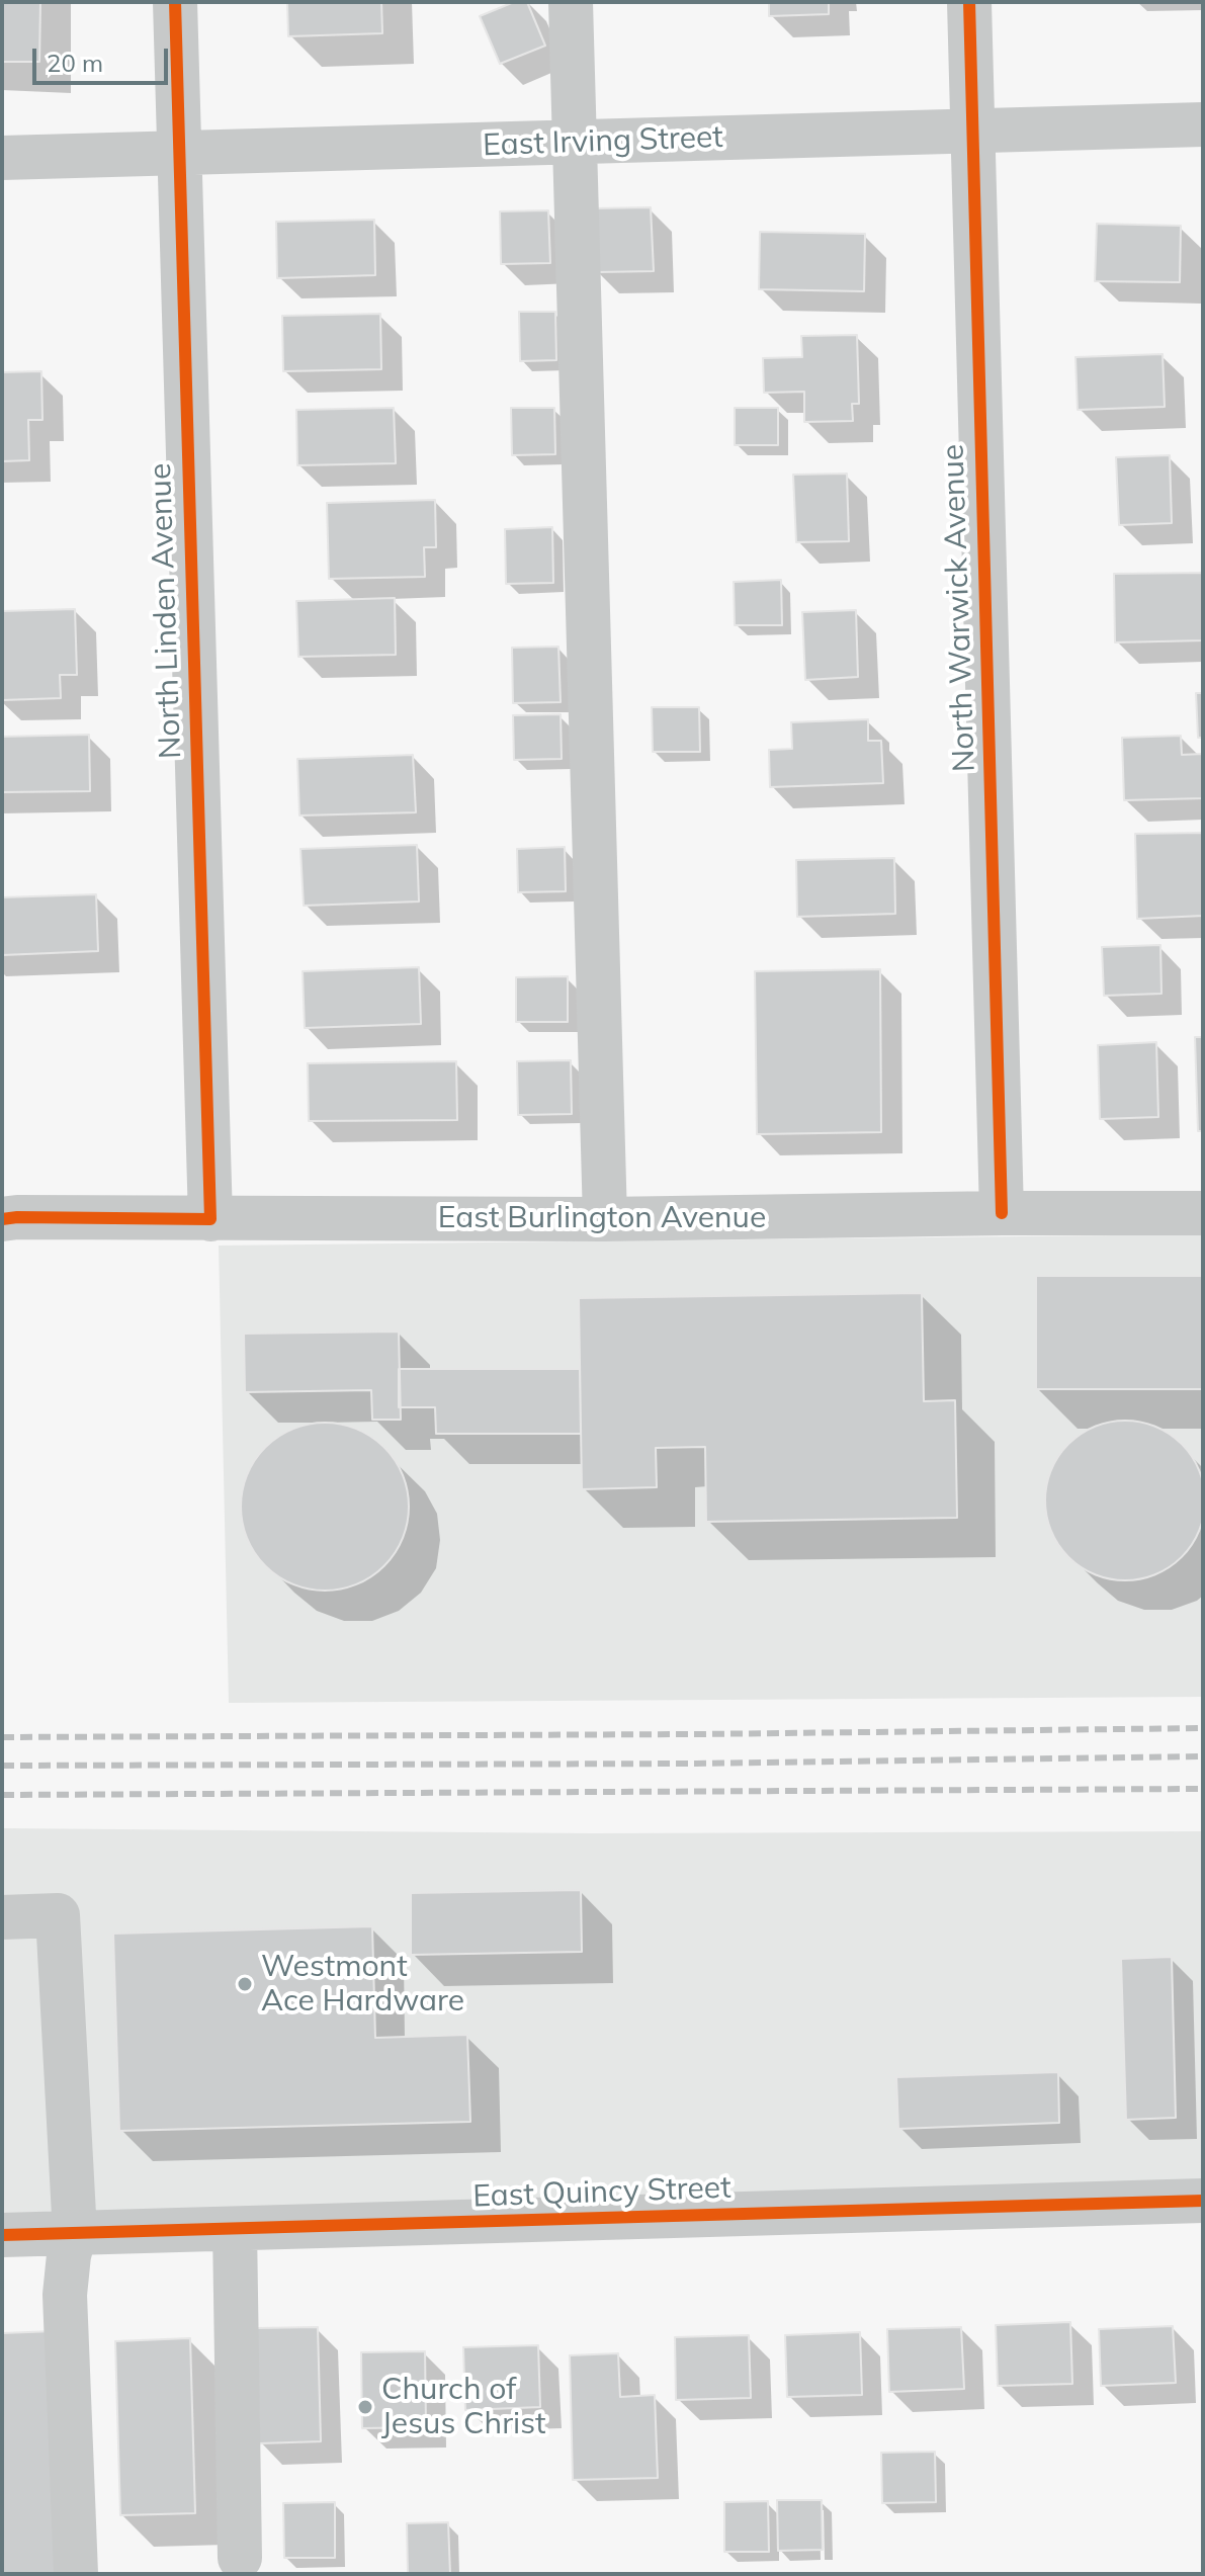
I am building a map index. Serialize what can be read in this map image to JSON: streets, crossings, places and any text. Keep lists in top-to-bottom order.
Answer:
{
  "streets": {
    "street": [
      "East Irving Street",
      "North Warwick Avenue",
      "North Linden Avenue",
      "East Burlington Avenue",
      "East Quincy Street"
    ]
  },
  "crossings": [
    ["East Irving Street", "North Warwick Avenue"],
    ["East Irving Street", "North Linden Avenue"],
    ["North Warwick Avenue", "East Burlington Avenue"],
    ["North Linden Avenue", "East Burlington Avenue"]
  ],
  "places": ["Westmont Ace Hardware", "Church of Jesus Christ"],
  "scale_bar": "20 m"
}
